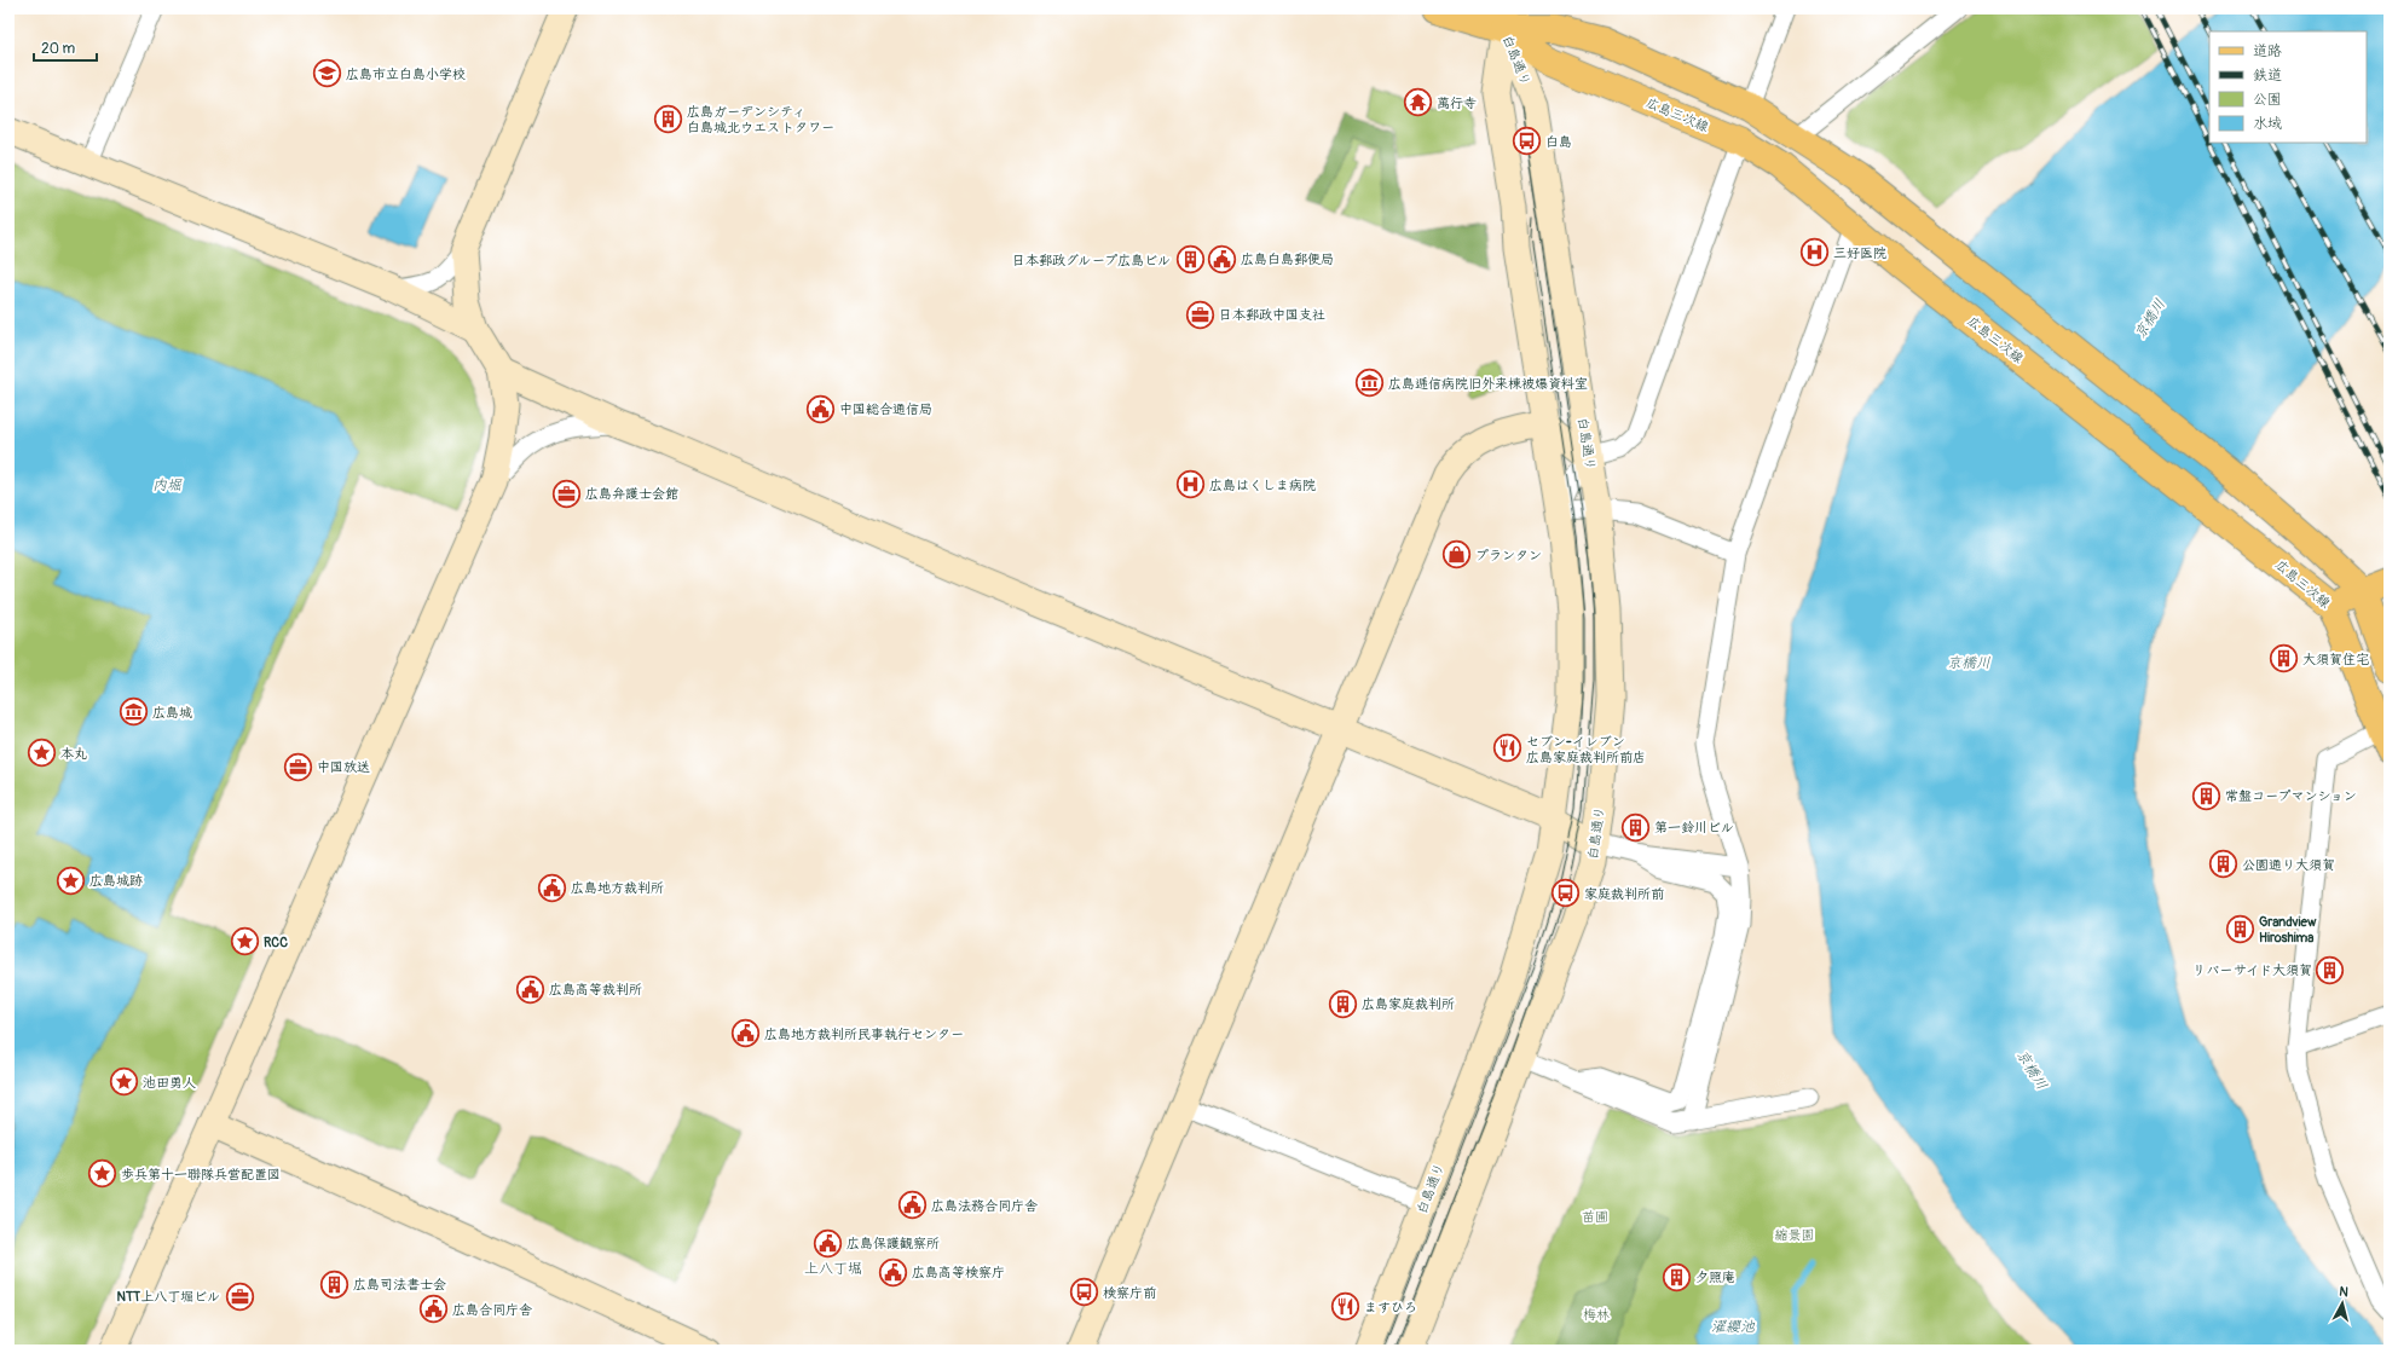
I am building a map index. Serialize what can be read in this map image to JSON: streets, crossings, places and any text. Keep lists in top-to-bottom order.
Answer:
{
  "streets": {
    "main road": ["広島三次線"],
    "street": ["白島通り"]
  },
  "crossings": [
    ["白島通り", "広島三次線"]
  ],
  "districts": ["上八丁堀"],
  "water": ["京橋川", "内堀", "濯纓池"],
  "parks": ["苗圃", "縮景園", "梅林"],
  "places": {
    "school or university": ["広島市立白島小学校"],
    "temple": ["萬行寺"],
    "building": [
      "広島ガーデンシティ 白島城北ウエストタワー",
      "日本郵政グループ広島ビル",
      "大須賀住宅",
      "常盤コープマンション",
      "第一鈴川ビル",
      "公園通り大須賀",
      "Grandview Hiroshima",
      "リバーサイド大須賀",
      "広島家庭裁判所",
      "夕照庵",
      "広島司法書士会"
    ],
    "bus stop": ["白島", "家庭裁判所前", "検察庁前"],
    "hospital": ["三好医院", "広島はくしま病院"],
    "public building": [
      "広島白島郵便局",
      "中国総合通信局",
      "広島地方裁判所",
      "広島高等裁判所",
      "広島地方裁判所民事執行センター",
      "広島法務合同庁舎",
      "広島保護観察所",
      "広島高等検察庁",
      "広島合同庁舎"
    ],
    "office": [
      "日本郵政中国支社",
      "広島弁護士会館",
      "中国放送",
      "NTT上八丁堀ビル"
    ],
    "museum": ["広島逓信病院旧外来棟被爆資料室", "広島城"],
    "shop": ["プランタン"],
    "restaurant": ["セブン-イレブン 広島家庭裁判所前店", "ますひろ"],
    "place": [
      "本丸",
      "広島城跡",
      "RCC",
      "池田勇人",
      "歩兵第十一聯隊兵営配置図"
    ]
  },
  "legend": [
    "道路",
    "鉄道",
    "公園",
    "水域"
  ],
  "scale_bar": "20 m",
  "north": "top"
}
